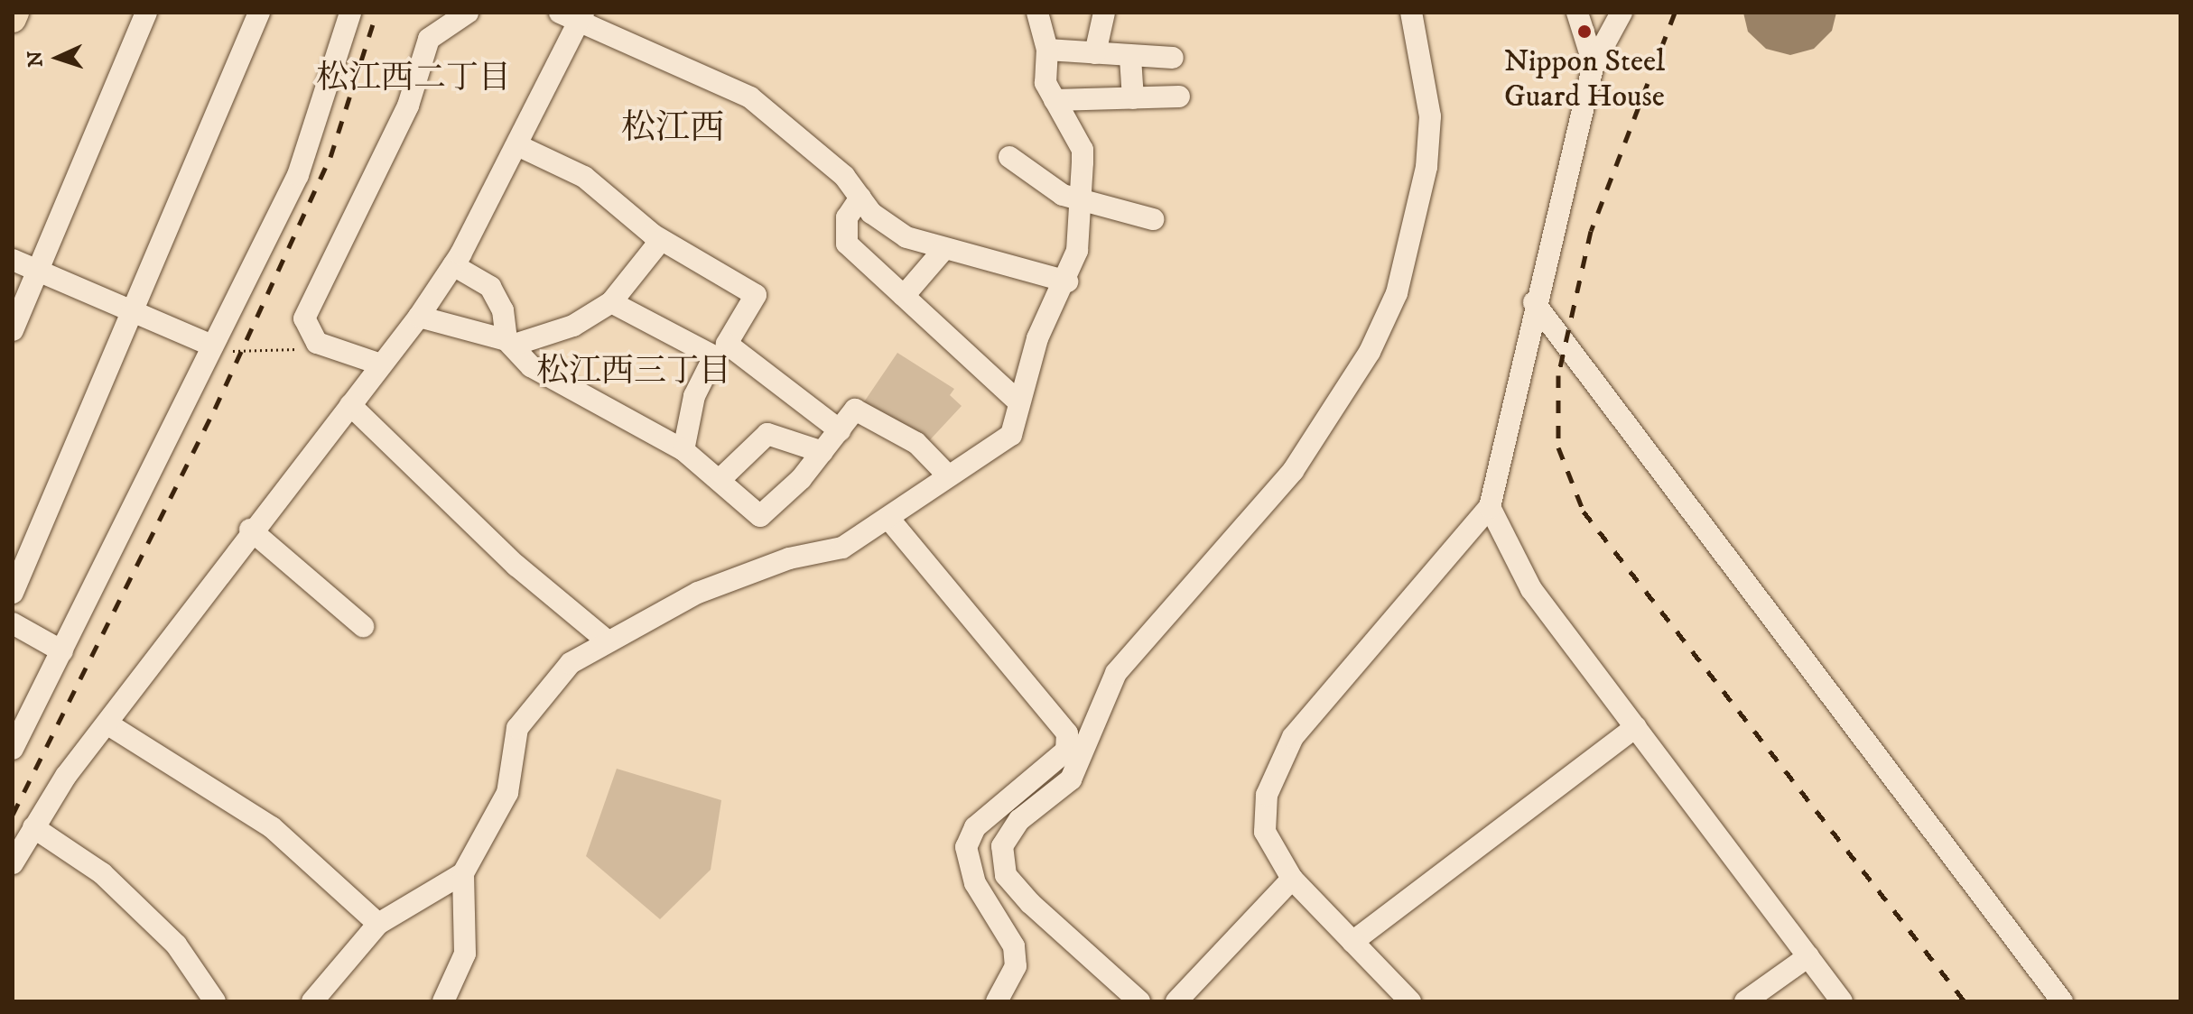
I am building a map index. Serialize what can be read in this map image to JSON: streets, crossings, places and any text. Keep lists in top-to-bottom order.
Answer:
{
  "districts": ["松江西二丁目", "松江西", "松江西三丁目"],
  "places": ["Nippon Steel Guard House"],
  "north": "left"
}
